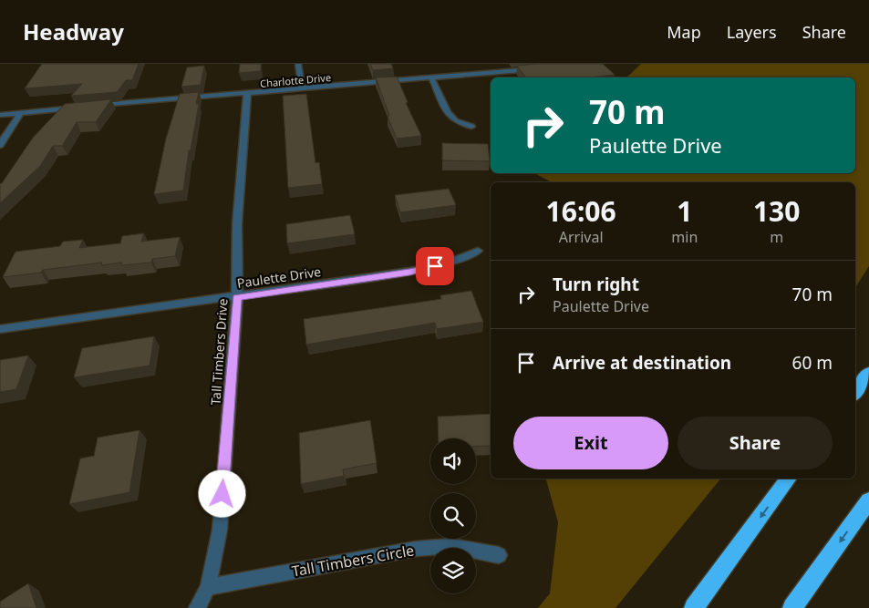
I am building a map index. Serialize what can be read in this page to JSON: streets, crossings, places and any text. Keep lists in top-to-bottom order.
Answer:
{
  "streets": {
    "street": [
      "Charlotte Drive",
      "Paulette Drive",
      "Tall Timbers Drive",
      "Tall Timbers Circle"
    ]
  },
  "crossings": [
    ["Charlotte Drive", "Tall Timbers Drive"],
    ["Paulette Drive", "Tall Timbers Drive"],
    ["Tall Timbers Drive", "Tall Timbers Circle"]
  ],
  "page": {
    "header": "Headway",
    "nav": ["Map", "Layers", "Share"],
    "turn": ["70 m", "Paulette Drive"],
    "eta": [
      "16:06",
      "Arrival",
      "1",
      "min",
      "130",
      "m"
    ],
    "list": [
      {
        "name": "Turn right",
        "note": "Paulette Drive",
        "value": "70 m"
      },
      {
        "name": "Arrive at destination",
        "value": "60 m"
      }
    ],
    "buttons": ["Exit", "Share"]
  }
}
